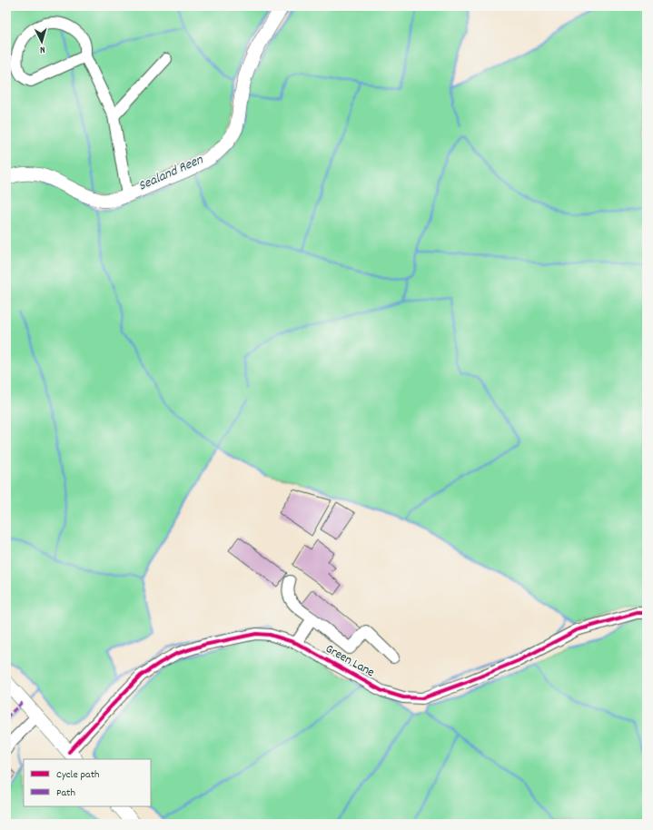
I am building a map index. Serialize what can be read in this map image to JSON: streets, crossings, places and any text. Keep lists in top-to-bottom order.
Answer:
{
  "streets": {
    "street": ["Green Lane"]
  },
  "water": ["Sealand Reen"],
  "legend": ["Cycle path", "Path"],
  "north": "bottom"
}
